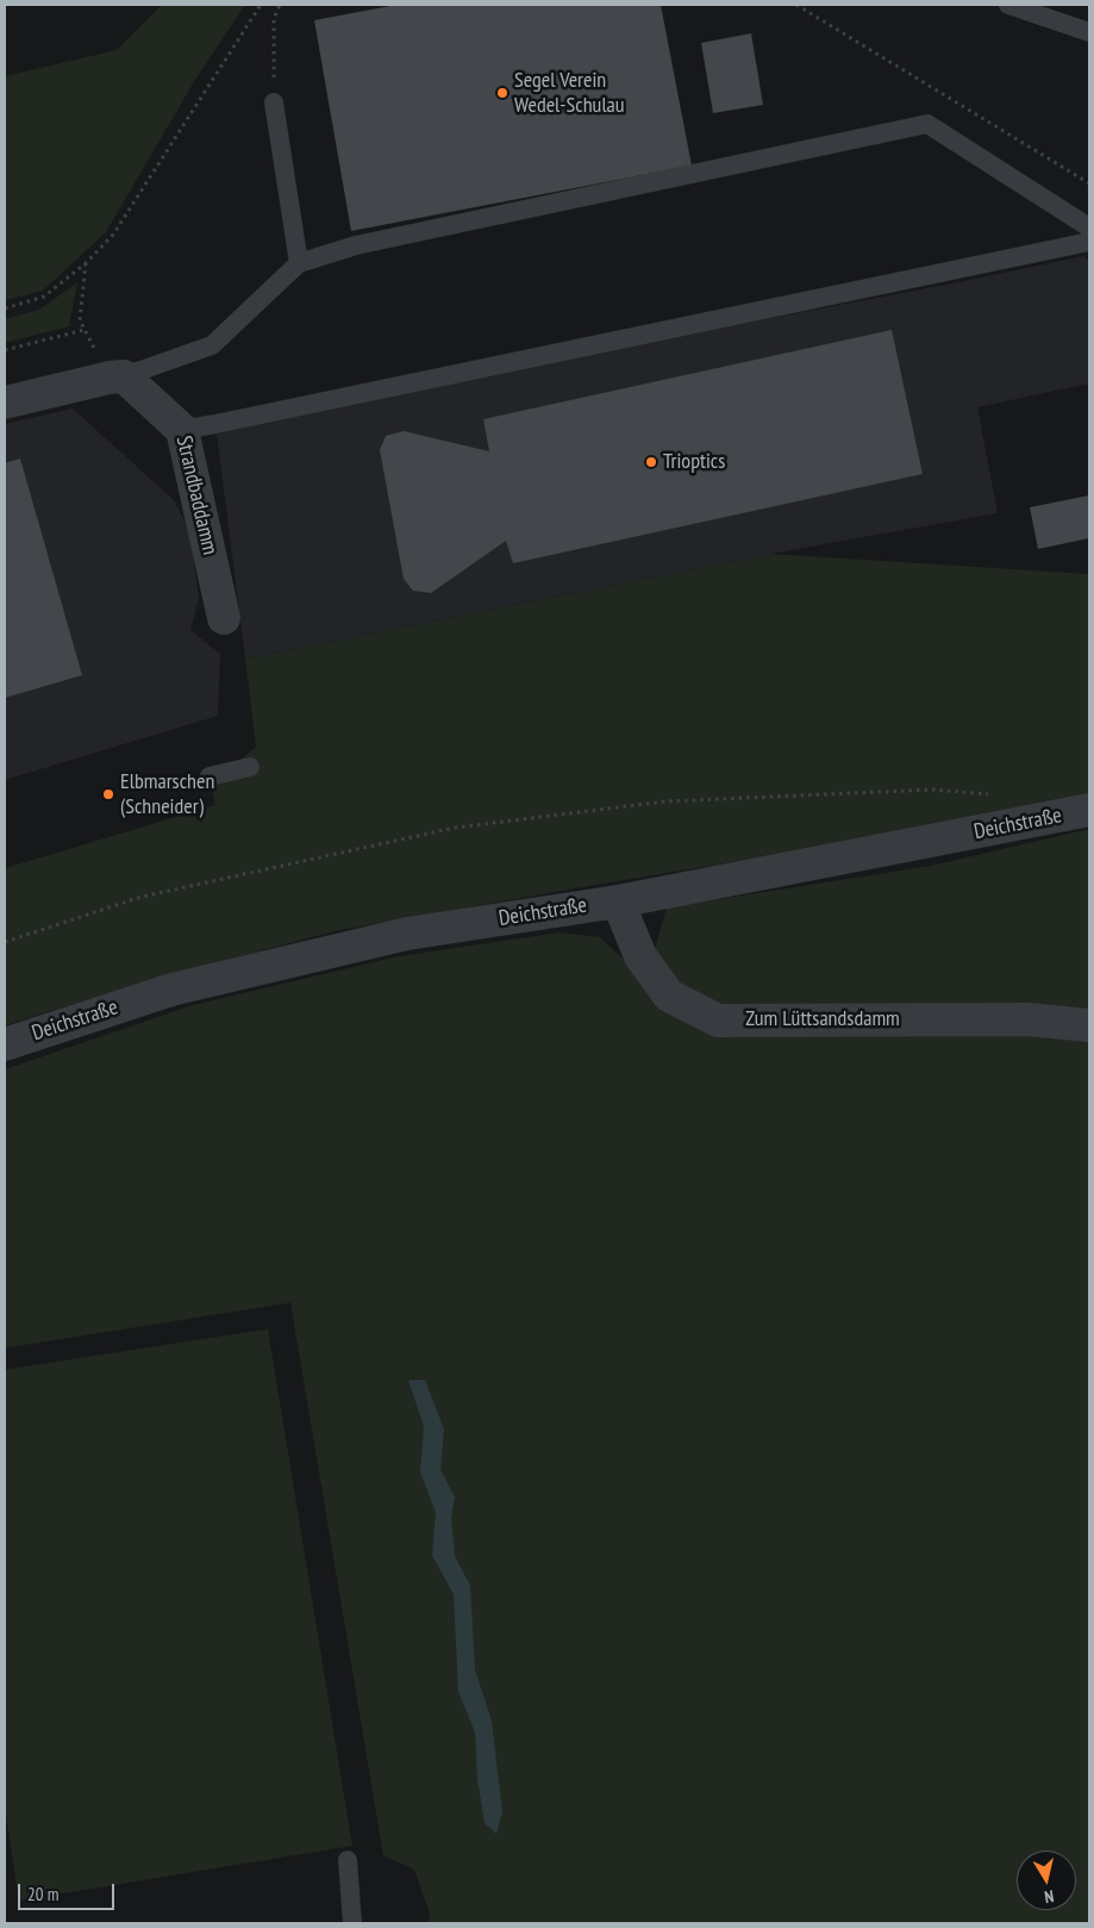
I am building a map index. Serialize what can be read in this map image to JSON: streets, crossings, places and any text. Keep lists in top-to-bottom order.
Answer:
{
  "streets": {
    "street": ["Strandbaddamm", "Deichstraße", "Zum Lüttsandsdamm"]
  },
  "crossings": [
    ["Deichstraße", "Zum Lüttsandsdamm"]
  ],
  "places": ["Segel Verein Wedel-Schulau", "Trioptics", "Elbmarschen (Schneider)"],
  "scale_bar": "20 m",
  "north": "bottom"
}
